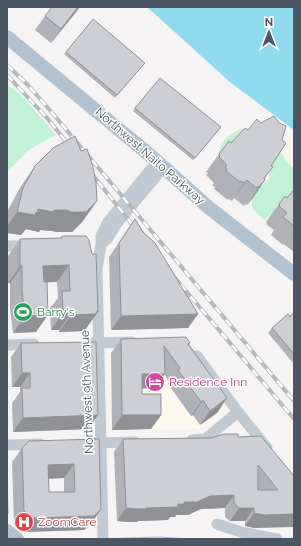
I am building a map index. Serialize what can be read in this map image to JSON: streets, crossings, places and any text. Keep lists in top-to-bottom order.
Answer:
{
  "streets": {
    "main road": ["Northwest Naito Parkway"],
    "street": ["Northwest 9th Avenue"]
  },
  "crossings": [
    ["Northwest Naito Parkway", "Northwest 9th Avenue"]
  ],
  "places": {
    "sports": ["Barry's"],
    "hotel": ["Residence Inn"],
    "hospital": ["ZoomCare"]
  },
  "north": "top"
}
